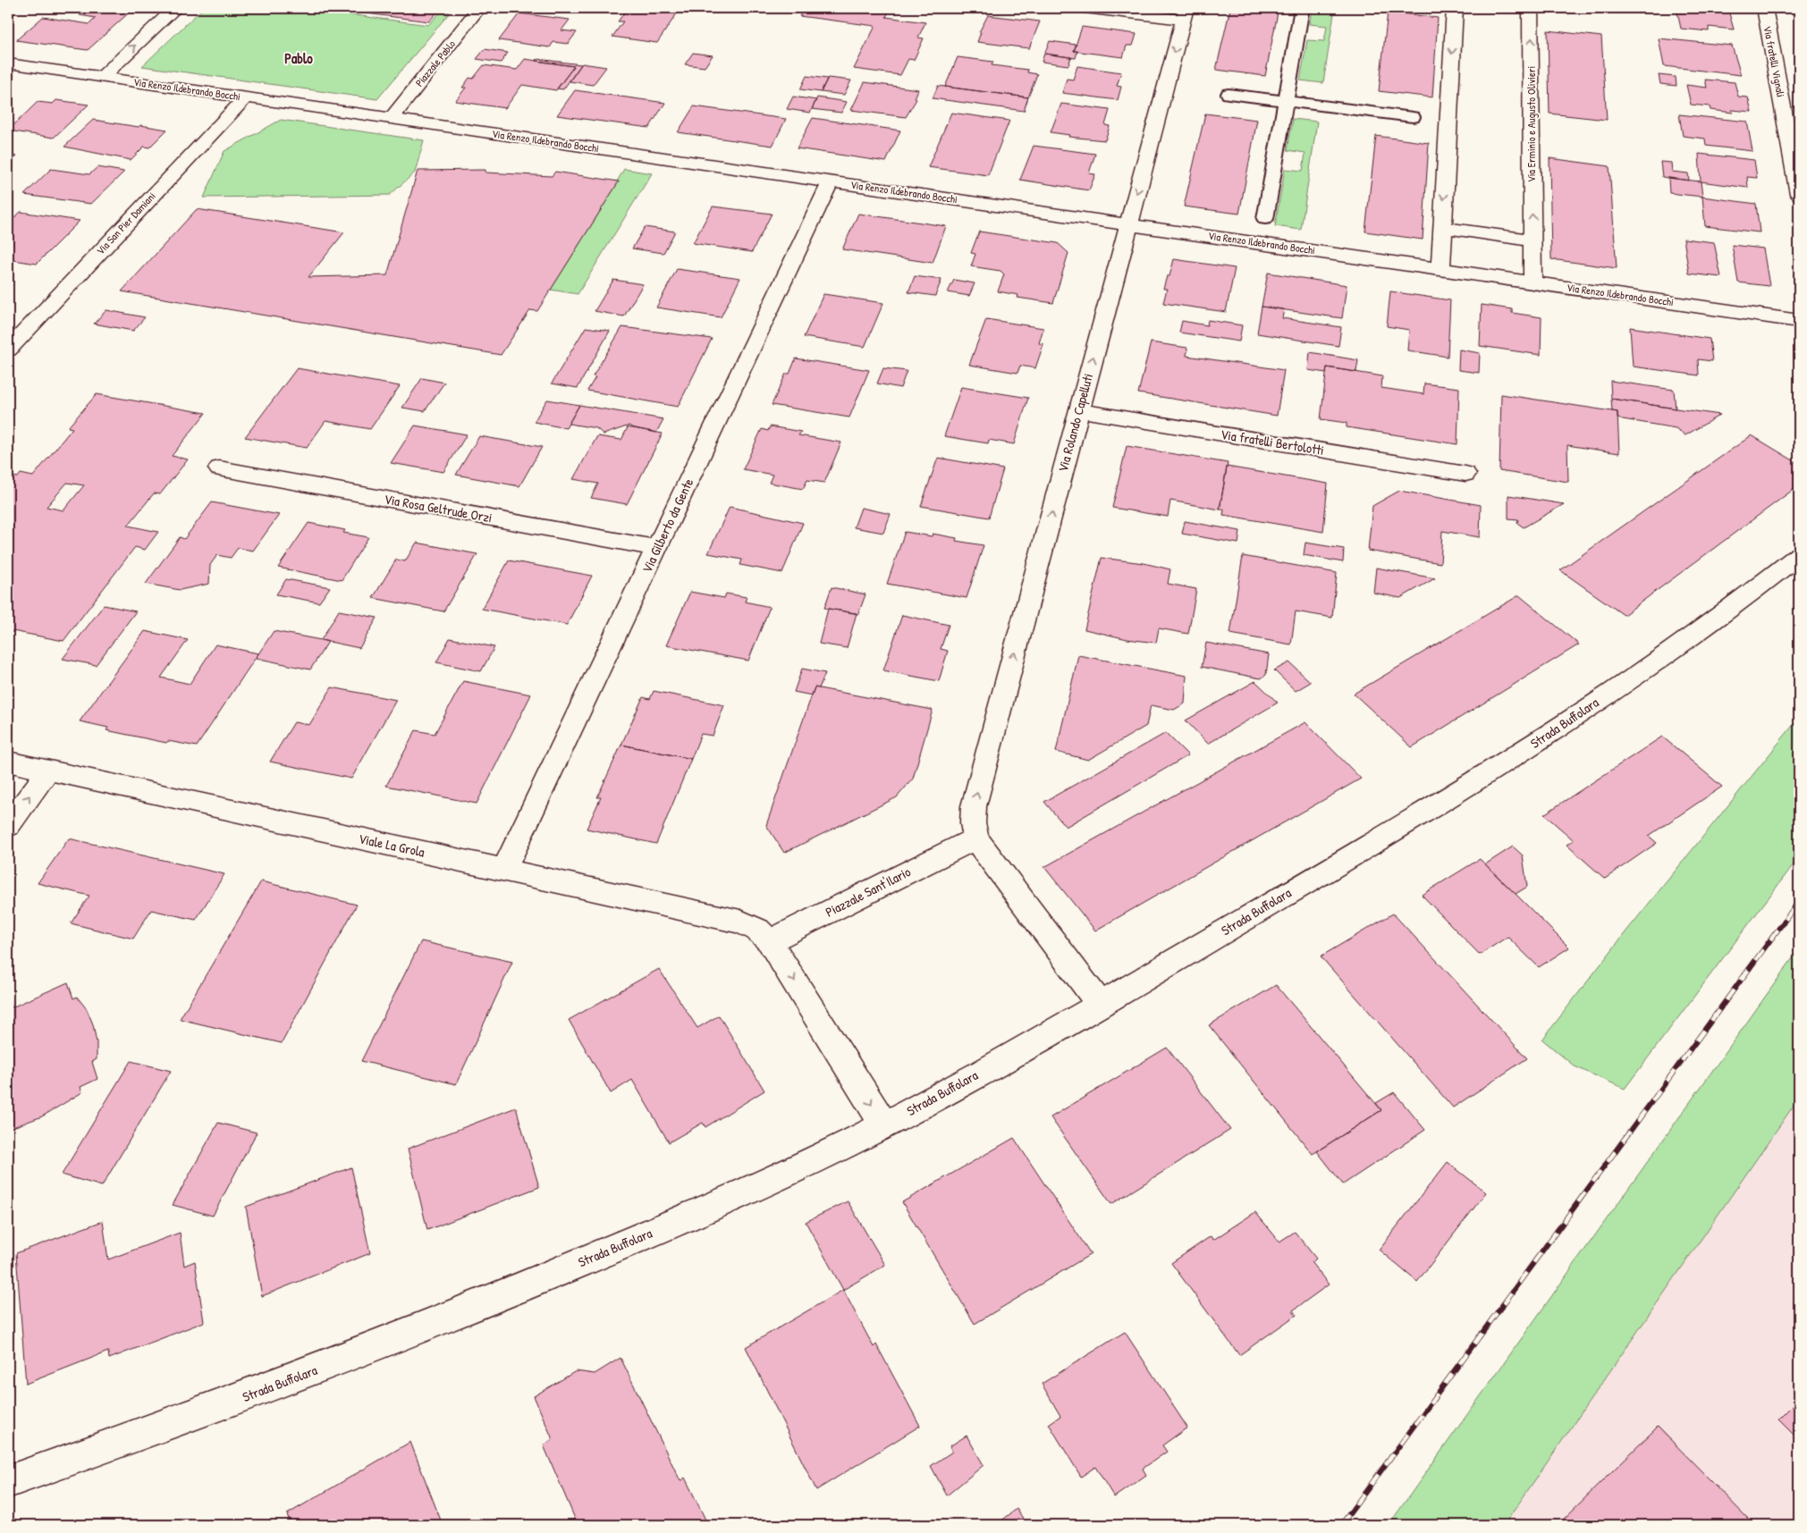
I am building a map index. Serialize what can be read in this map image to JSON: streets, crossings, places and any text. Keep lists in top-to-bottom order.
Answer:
{
  "streets": {
    "street": [
      "Via fratelli Vignali",
      "Piazzale Pablo",
      "Via Renzo Ildebrando Bocchi",
      "Via Erminio e Augusto Olivieri",
      "Via San Pier Damiani",
      "Via Rolando Capelluti",
      "Via fratelli Bertolotti",
      "Via Rosa Geltrude Orzi",
      "Via Gilberto da Gente",
      "Strada Buffolara",
      "Viale La Grola",
      "Piazzale Sant'Ilario"
    ]
  },
  "crossings": [
    ["Piazzale Pablo", "Via Renzo Ildebrando Bocchi"],
    ["Via Renzo Ildebrando Bocchi", "Via Erminio e Augusto Olivieri"],
    ["Via Renzo Ildebrando Bocchi", "Via San Pier Damiani"],
    ["Via Renzo Ildebrando Bocchi", "Via Rolando Capelluti"],
    ["Via Renzo Ildebrando Bocchi", "Via Gilberto da Gente"],
    ["Via Rolando Capelluti", "Via fratelli Bertolotti"],
    ["Via Rolando Capelluti", "Piazzale Sant'Ilario"],
    ["Via Rosa Geltrude Orzi", "Via Gilberto da Gente"],
    ["Via Gilberto da Gente", "Viale La Grola"],
    ["Viale La Grola", "Piazzale Sant'Ilario"]
  ],
  "districts": ["Pablo"]
}
